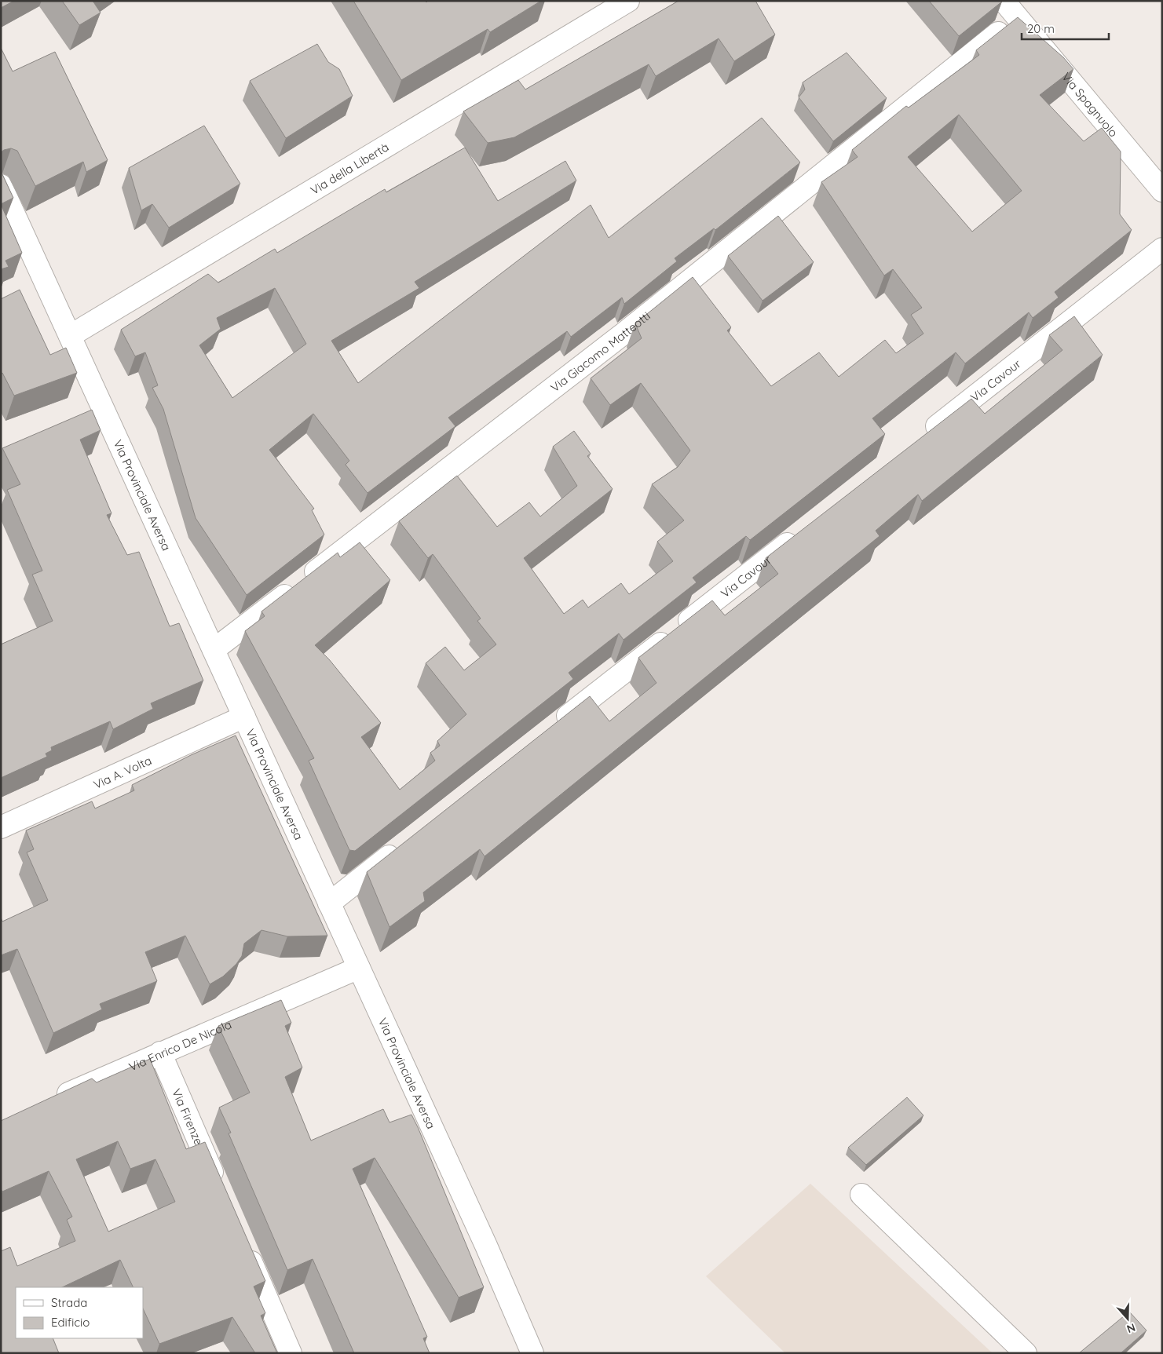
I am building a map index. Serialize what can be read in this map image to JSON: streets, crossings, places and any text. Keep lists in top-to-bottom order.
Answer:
{
  "streets": {
    "street": [
      "Via Spagnuolo",
      "Via della Libertà",
      "Via Giacomo Matteotti",
      "Via Cavour",
      "Via Provinciale Aversa",
      "Via A. Volta",
      "Via Enrico De Nicola",
      "Via Firenze"
    ]
  },
  "crossings": [
    ["Via Spagnuolo", "Via Giacomo Matteotti"],
    ["Via della Libertà", "Via Provinciale Aversa"],
    ["Via Giacomo Matteotti", "Via Provinciale Aversa"],
    ["Via Provinciale Aversa", "Via A. Volta"],
    ["Via Provinciale Aversa", "Via Enrico De Nicola"],
    ["Via Enrico De Nicola", "Via Firenze"]
  ],
  "legend": ["Strada", "Edificio"],
  "scale_bar": "20 m",
  "north": "bottom"
}
